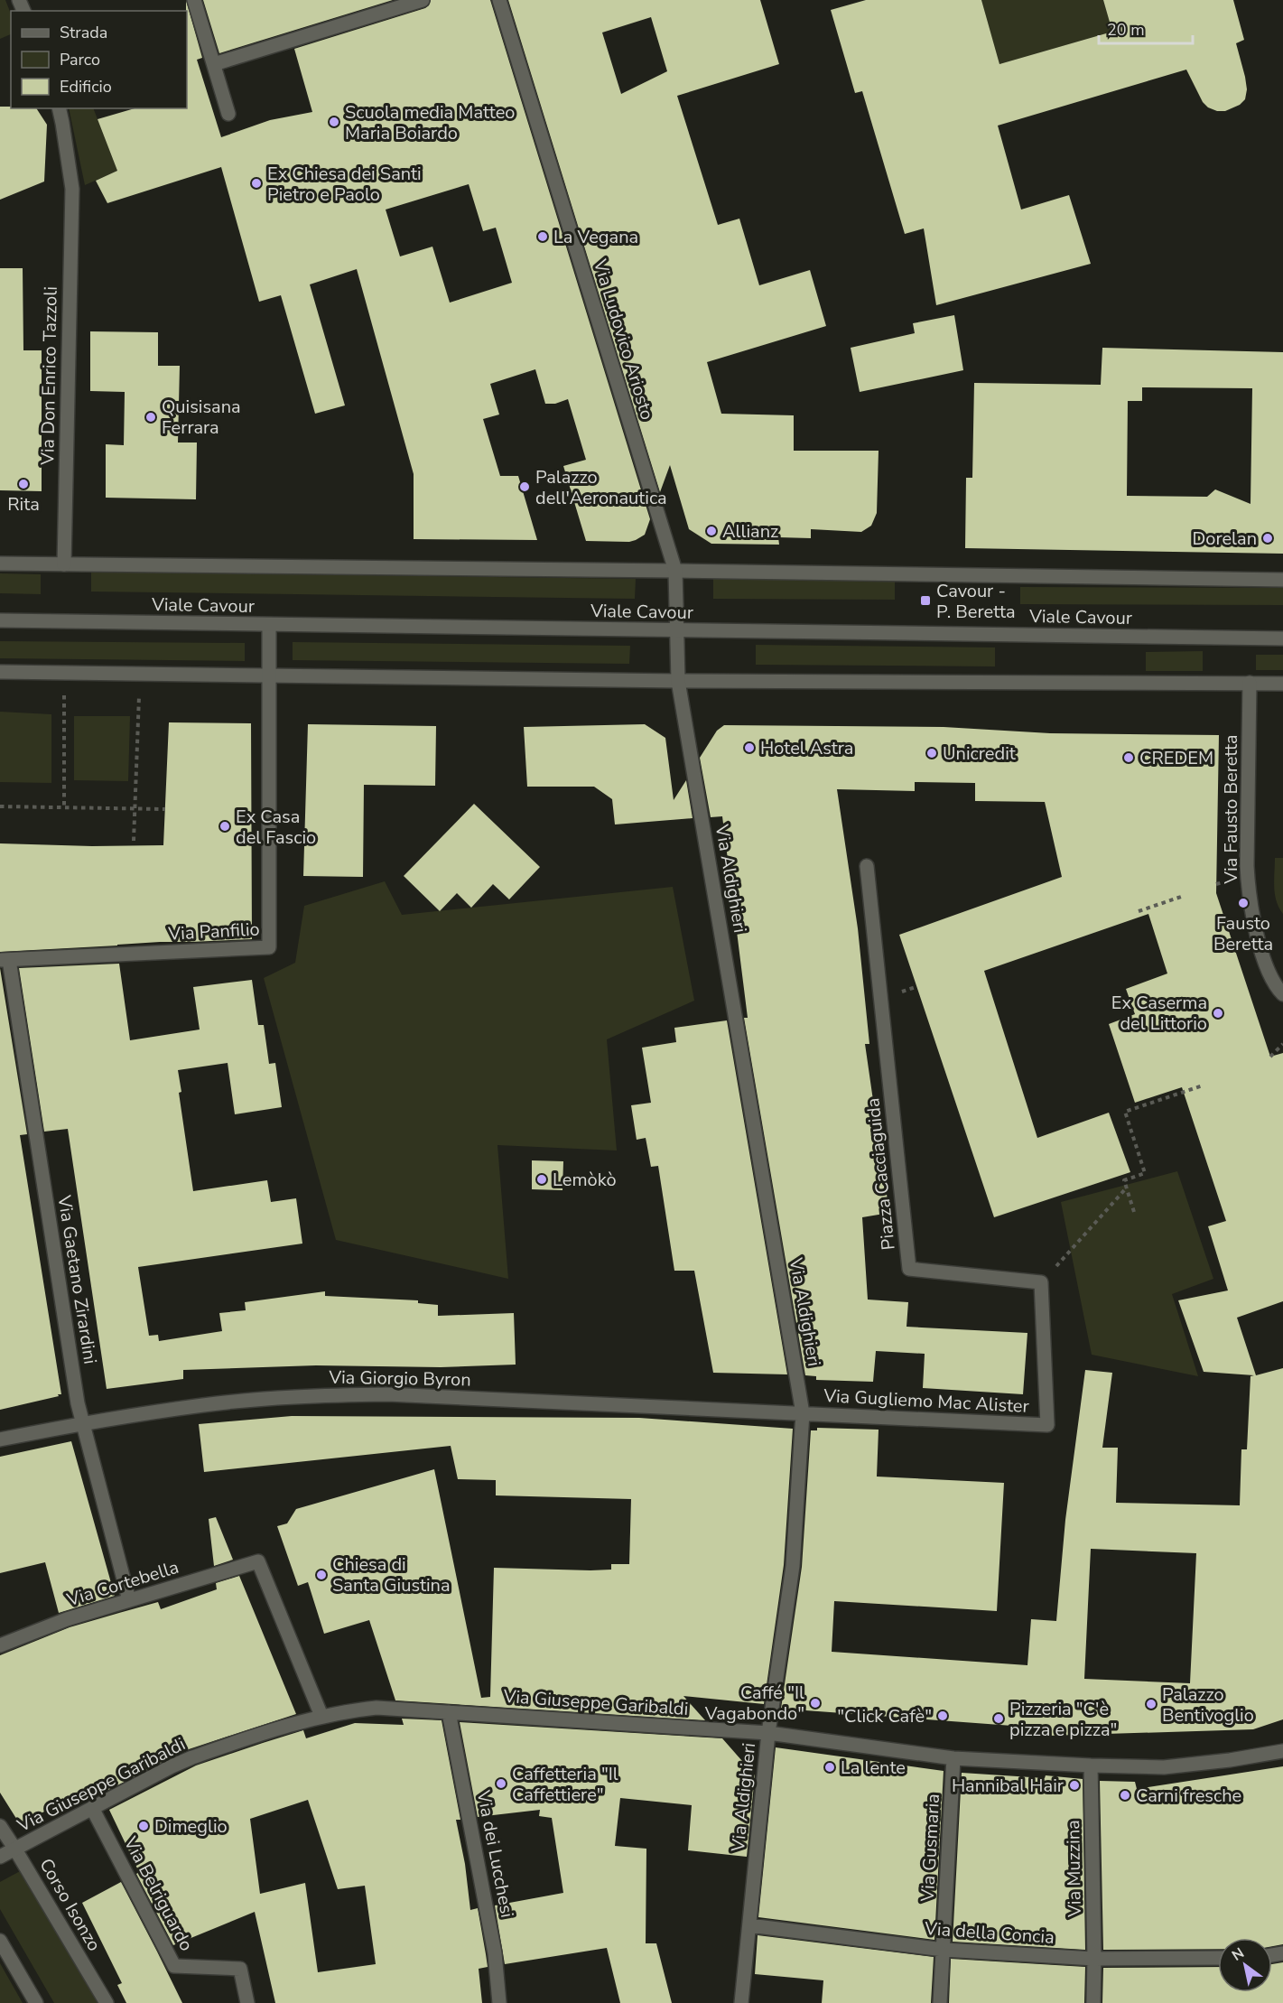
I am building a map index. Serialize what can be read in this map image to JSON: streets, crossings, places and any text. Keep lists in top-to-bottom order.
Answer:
{
  "streets": {
    "street": [
      "Via Ludovico Ariosto",
      "Via Don Enrico Tazzoli",
      "Viale Cavour",
      "Via Fausto Beretta",
      "Via Aldighieri",
      "Via Panfilio",
      "Piazza Cacciaguida",
      "Via Gaetano Zirardini",
      "Via Giorgio Byron",
      "Via Gugliemo Mac Alister",
      "Via Cortebella",
      "Via Giuseppe Garibaldi",
      "Via Gusmaria",
      "Via dei Lucchesi",
      "Via Muzzina",
      "Via Belriguardo",
      "Corso Isonzo",
      "Via della Concia"
    ]
  },
  "crossings": [
    ["Via Ludovico Ariosto", "Viale Cavour"],
    ["Via Ludovico Ariosto", "Via Aldighieri"],
    ["Viale Cavour", "Via Aldighieri"],
    ["Viale Cavour", "Via Panfilio"],
    ["Via Aldighieri", "Via Giorgio Byron"],
    ["Via Aldighieri", "Via Gugliemo Mac Alister"],
    ["Via Aldighieri", "Via Giuseppe Garibaldi"],
    ["Via Aldighieri", "Via della Concia"],
    ["Via Panfilio", "Via Gaetano Zirardini"],
    ["Piazza Cacciaguida", "Via Gugliemo Mac Alister"],
    ["Via Gaetano Zirardini", "Via Giorgio Byron"],
    ["Via Gaetano Zirardini", "Via Cortebella"],
    ["Via Giorgio Byron", "Via Gugliemo Mac Alister"],
    ["Via Cortebella", "Via Giuseppe Garibaldi"],
    ["Via Giuseppe Garibaldi", "Via Gusmaria"],
    ["Via Giuseppe Garibaldi", "Via dei Lucchesi"],
    ["Via Giuseppe Garibaldi", "Via Muzzina"],
    ["Via Giuseppe Garibaldi", "Via Belriguardo"],
    ["Via Giuseppe Garibaldi", "Corso Isonzo"],
    ["Via Gusmaria", "Via della Concia"],
    ["Via Muzzina", "Via della Concia"]
  ],
  "places": {
    "other": [
      "Scuola media Matteo Maria Boiardo",
      "Ex Chiesa dei Santi Pietro e Paolo",
      "La Vegana",
      "Quisisana Ferrara",
      "Rita",
      "Palazzo dell'Aeronautica",
      "Allianz",
      "Dorelan",
      "Hotel Astra",
      "Unicredit",
      "CREDEM",
      "Ex Casa del Fascio",
      "Fausto Beretta",
      "Ex Caserma del Littorio",
      "Lemòkò",
      "Chiesa di Santa Giustina",
      "Caffé \"Il Vagabondo\"",
      "Palazzo Bentivoglio",
      "\"Click Cafè\"",
      "Pizzeria \"C'è pizza e pizza\"",
      "La lente",
      "Caffetteria \"Il Caffettiere\"",
      "Hannibal Hair",
      "Carni fresche",
      "Dimeglio"
    ],
    "transit": ["Cavour - P. Beretta"]
  },
  "legend": ["Strada", "Parco", "Edificio"],
  "scale_bar": "20 m",
  "north": "top left"
}
